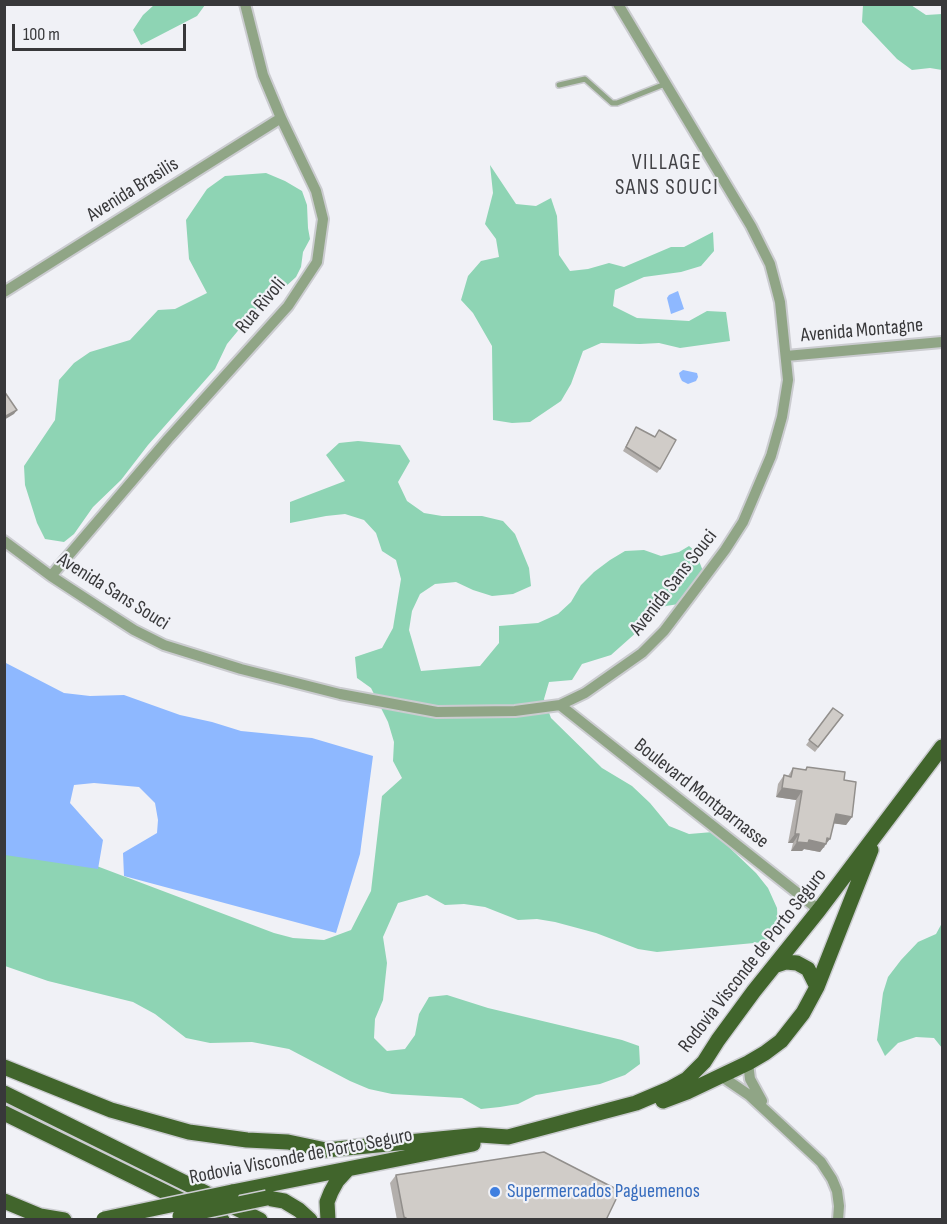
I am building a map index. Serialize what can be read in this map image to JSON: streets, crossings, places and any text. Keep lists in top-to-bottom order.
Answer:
{
  "streets": {
    "main road": ["Rodovia Visconde de Porto Seguro"],
    "street": [
      "Avenida Brasilis",
      "Rua Rivoli",
      "Avenida Montagne",
      "Avenida Sans Souci",
      "Boulevard Montparnasse"
    ]
  },
  "crossings": [
    ["Avenida Brasilis", "Rua Rivoli"],
    ["Rua Rivoli", "Avenida Sans Souci"],
    ["Avenida Montagne", "Avenida Sans Souci"],
    ["Avenida Sans Souci", "Boulevard Montparnasse"],
    ["Boulevard Montparnasse", "Rodovia Visconde de Porto Seguro"]
  ],
  "districts": ["VILLAGE SANS SOUCI"],
  "places": ["Supermercados Paguemenos"],
  "scale_bar": "100 m"
}
